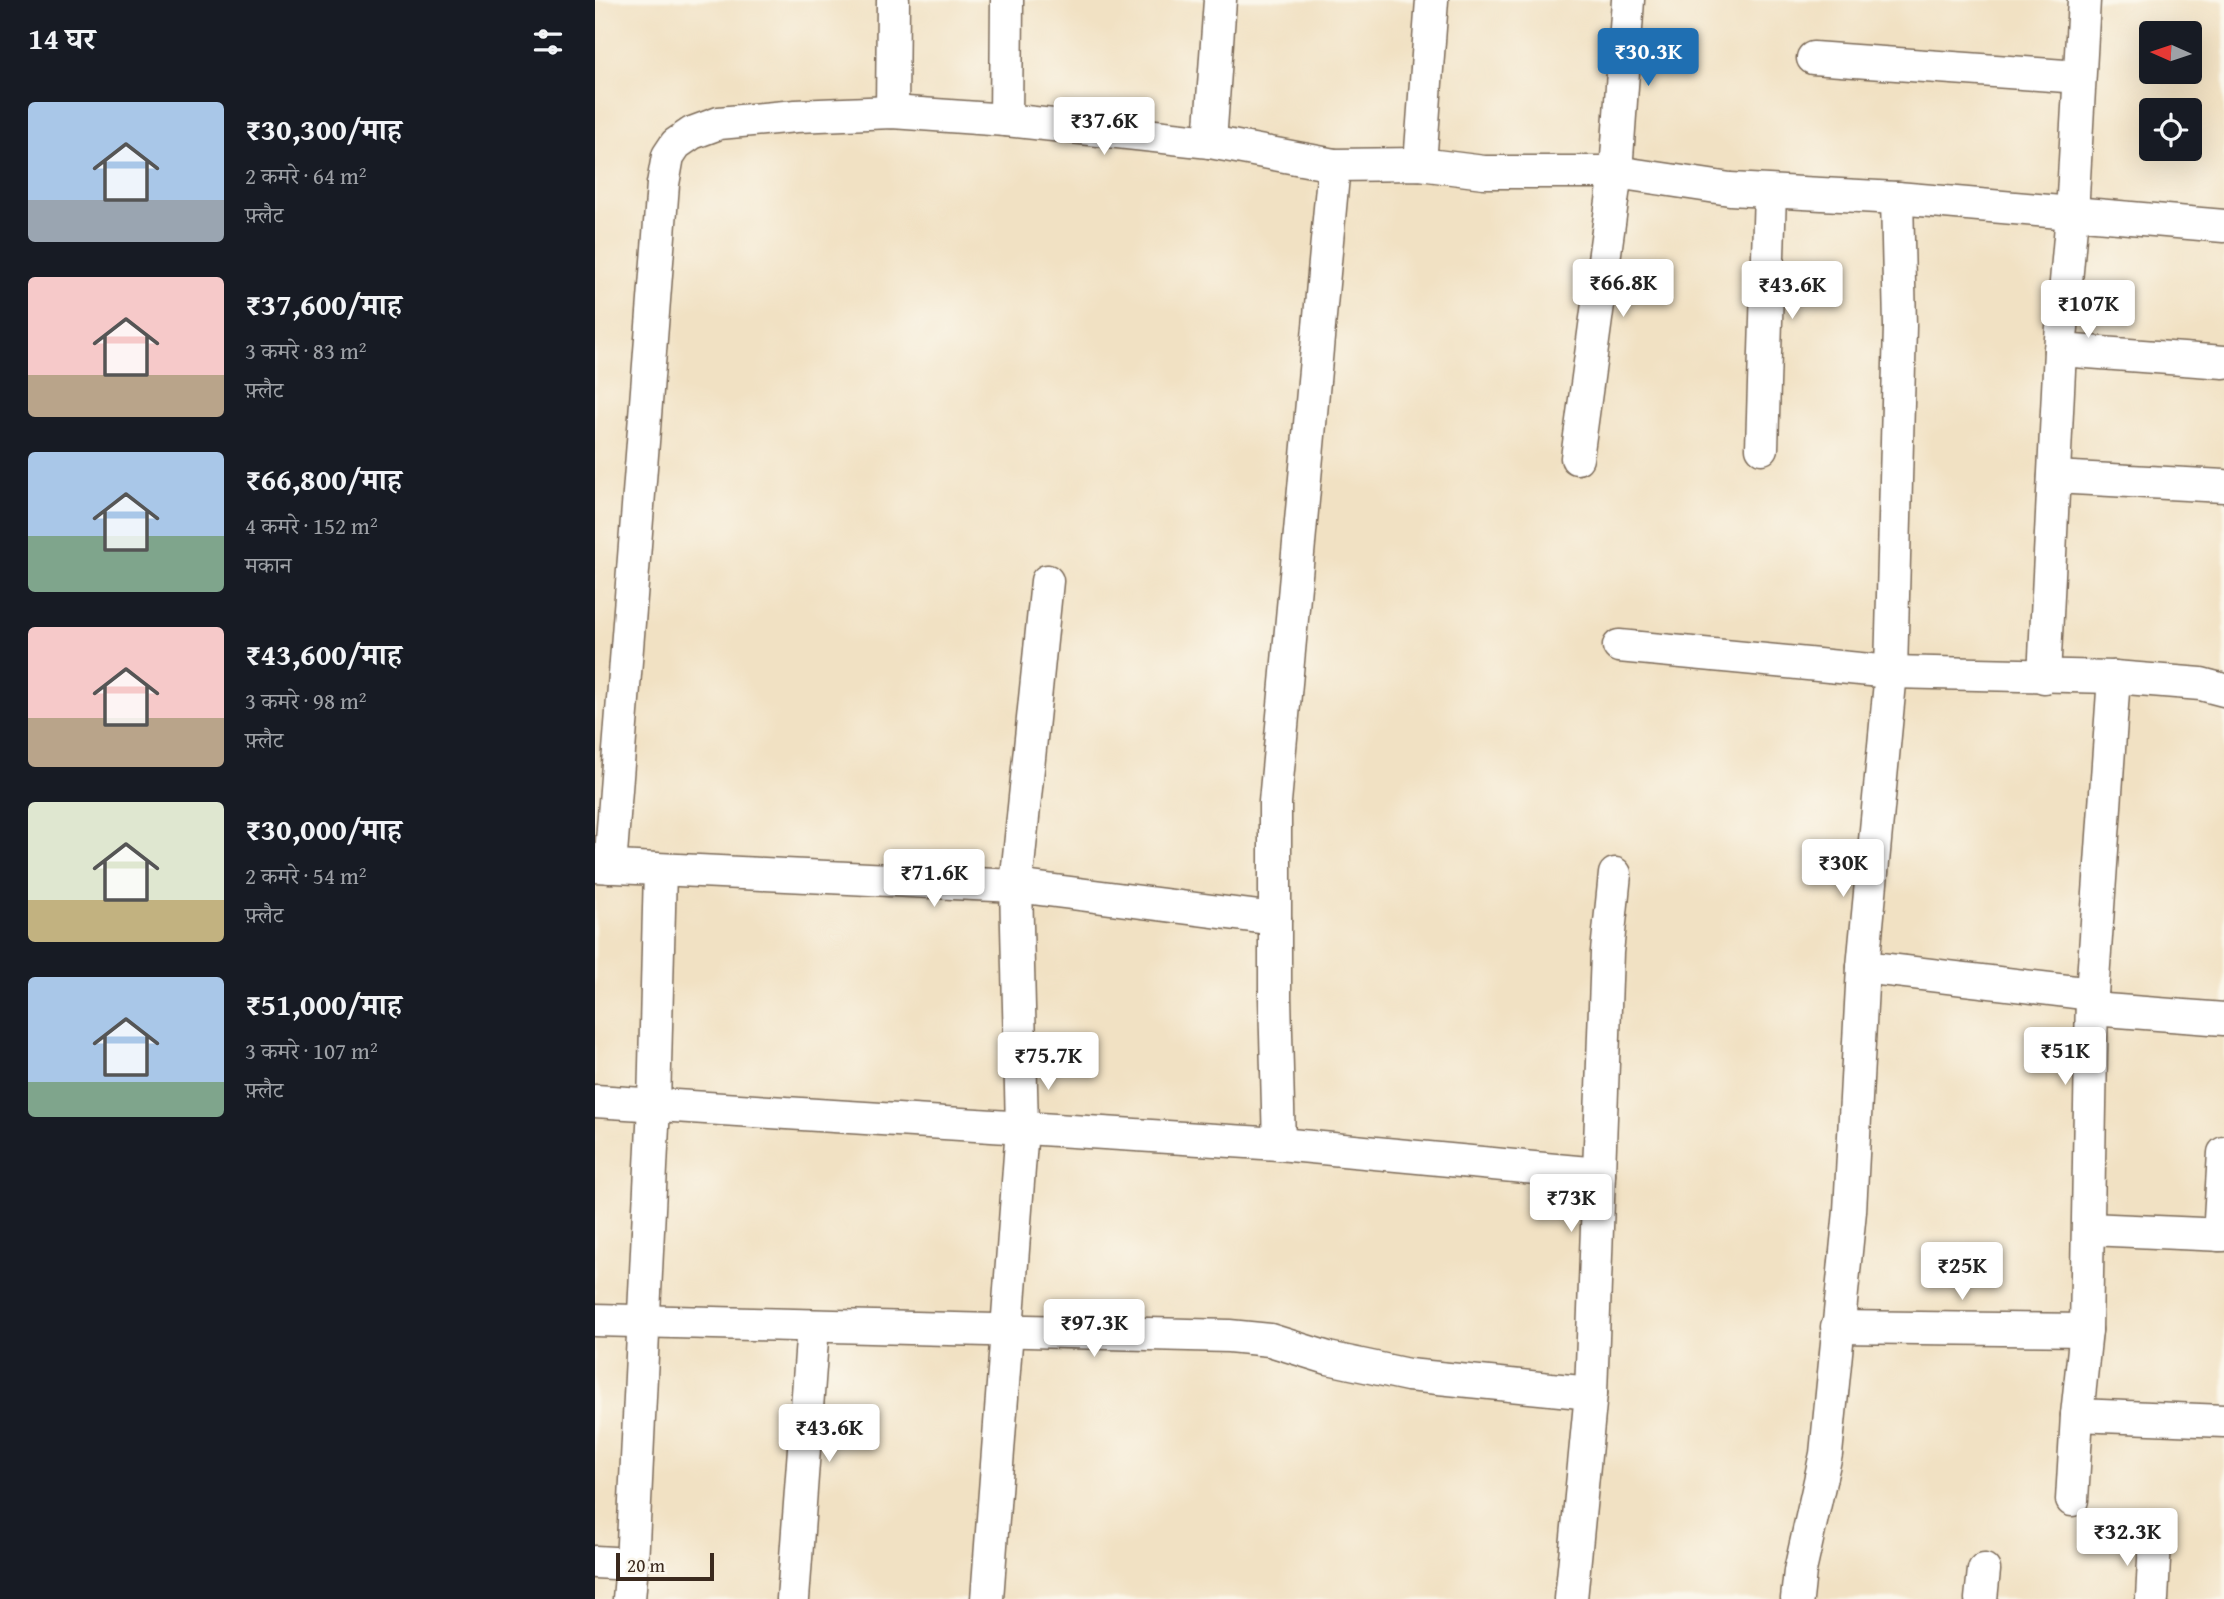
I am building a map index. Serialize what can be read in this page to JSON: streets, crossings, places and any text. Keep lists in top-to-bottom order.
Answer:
{
  "scale_bar": "20 m",
  "north": "left",
  "page": {
    "heading": "14 घर",
    "price": [
      "₹30.3K",
      "₹37.6K",
      "₹66.8K",
      "₹43.6K",
      "₹107K",
      "₹30K",
      "₹71.6K",
      "₹51K",
      "₹75.7K",
      "₹73K",
      "₹25K",
      "₹97.3K",
      "₹43.6K",
      "₹32.3K"
    ],
    "list": [
      {
        "name": "₹30,300/माह",
        "note": "2 कमरे · 64 m² · फ़्लैट"
      },
      {
        "name": "₹37,600/माह",
        "note": "3 कमरे · 83 m² · फ़्लैट"
      },
      {
        "name": "₹66,800/माह",
        "note": "4 कमरे · 152 m² · मकान"
      },
      {
        "name": "₹43,600/माह",
        "note": "3 कमरे · 98 m² · फ़्लैट"
      },
      {
        "name": "₹30,000/माह",
        "note": "2 कमरे · 54 m² · फ़्लैट"
      },
      {
        "name": "₹51,000/माह",
        "note": "3 कमरे · 107 m² · फ़्लैट"
      }
    ],
    "scale": "20 m"
  }
}
